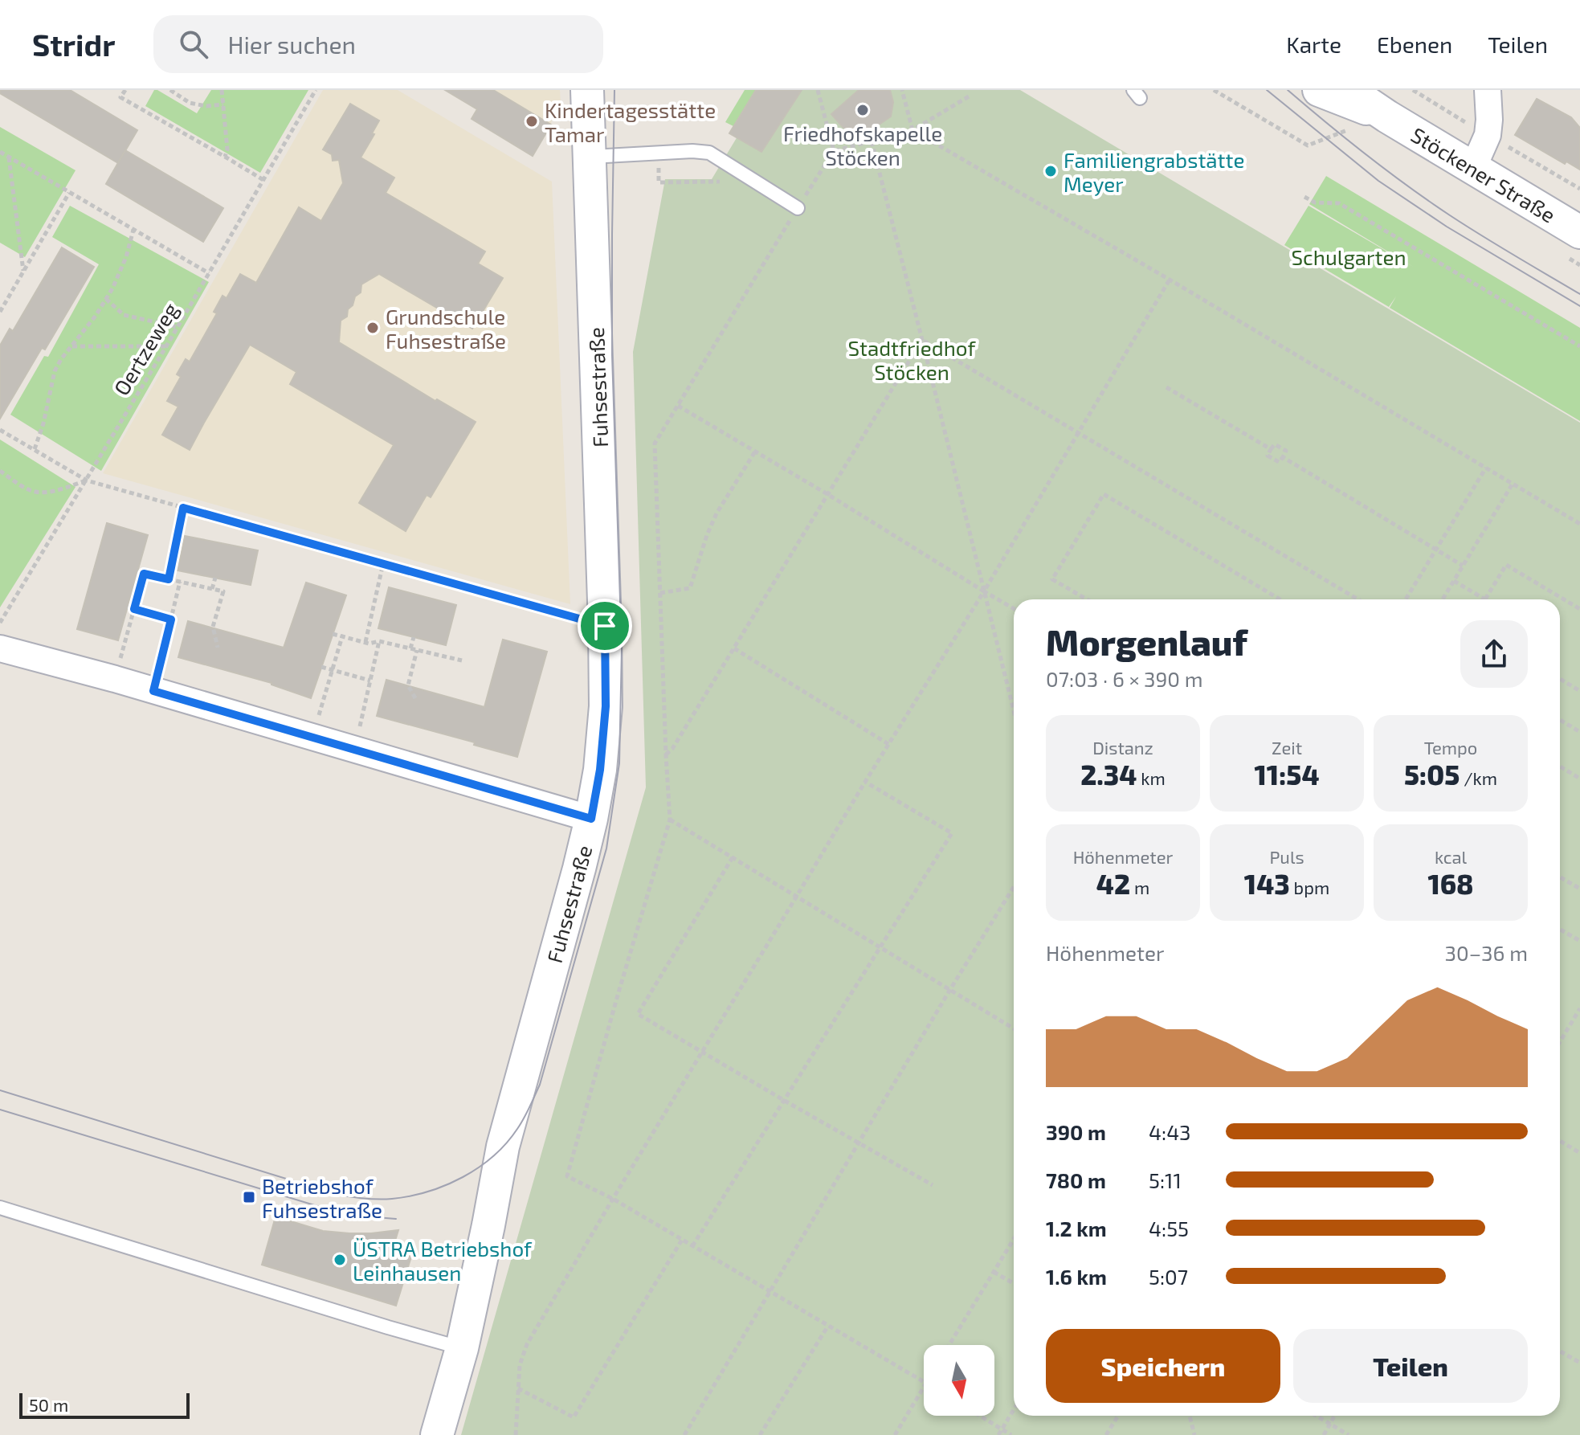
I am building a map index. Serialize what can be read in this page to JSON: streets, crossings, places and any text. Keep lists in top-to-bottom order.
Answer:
{
  "streets": {
    "street": ["Stöckener Straße", "Fuhsestraße"],
    "path": ["Oertzeweg"]
  },
  "parks": ["Schulgarten", "Stadtfriedhof Stöcken"],
  "places": {
    "other": [
      "Friedhofskapelle Stöcken",
      "Kindertagesstätte Tamar",
      "Familiengrabstätte Meyer",
      "Grundschule Fuhsestraße",
      "ÜSTRA Betriebshof Leinhausen"
    ],
    "transit": ["Betriebshof Fuhsestraße"]
  },
  "scale_bar": "50 m",
  "north": "bottom",
  "page": {
    "header": "Stridr",
    "search": "Hier suchen",
    "nav": ["Karte", "Ebenen", "Teilen"],
    "heading": ["Morgenlauf", "07:03 · 6 × 390 m"],
    "stats": [
      ["Distanz", "2.34 km"],
      ["Zeit", "11:54"],
      ["Tempo", "5:05 /km"],
      ["Höhenmeter", "42 m"],
      ["Puls", "143 bpm"],
      ["kcal", "168"]
    ],
    "chart": ["Höhenmeter", "30–36 m"],
    "list": [
      {
        "name": "390 m",
        "note": "4:43"
      },
      {
        "name": "780 m",
        "note": "5:11"
      },
      {
        "name": "1.2 km",
        "note": "4:55"
      },
      {
        "name": "1.6 km",
        "note": "5:07"
      }
    ],
    "buttons": ["Speichern", "Teilen"],
    "scale": "50 m"
  }
}
